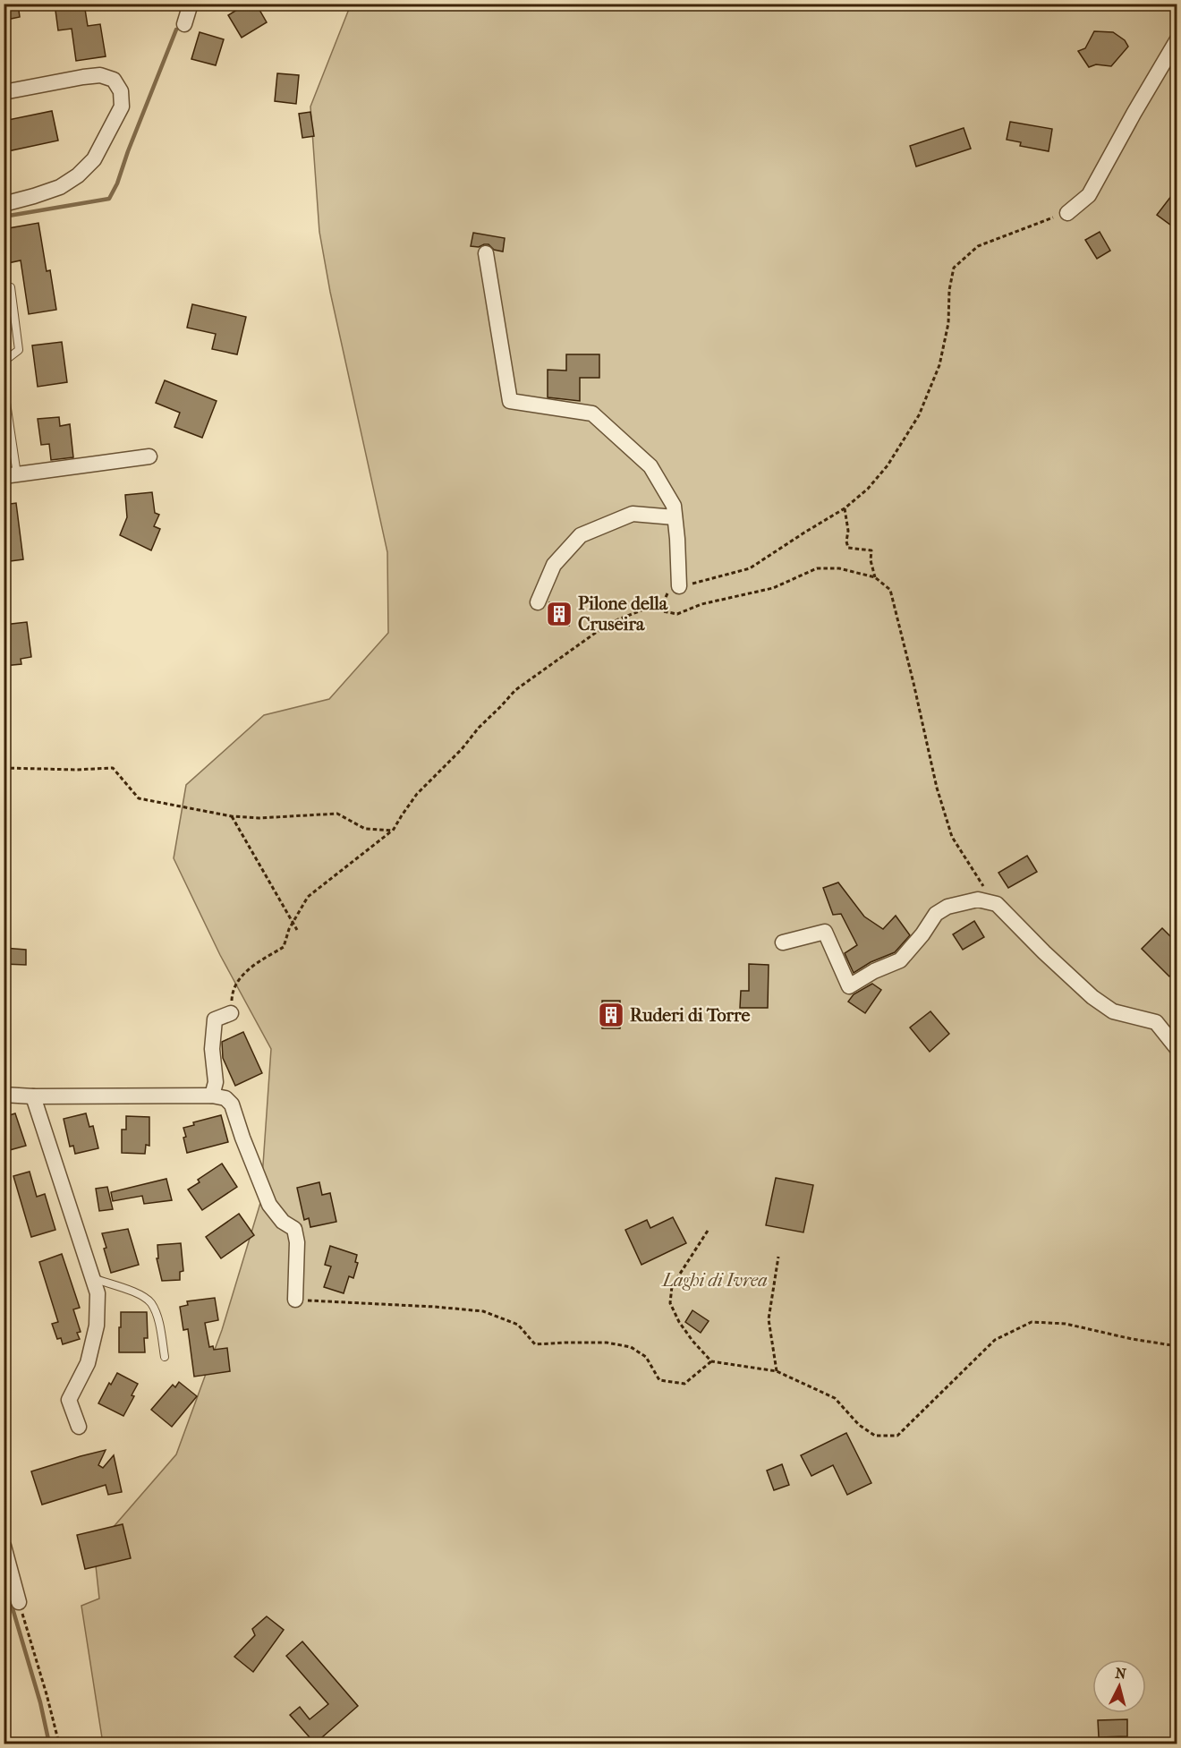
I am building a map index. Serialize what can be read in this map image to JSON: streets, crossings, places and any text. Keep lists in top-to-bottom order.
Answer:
{
  "parks": ["Laghi di Ivrea"],
  "places": {
    "building": ["Pilone della Cruseira", "Ruderi di Torre"]
  },
  "north": "top"
}
